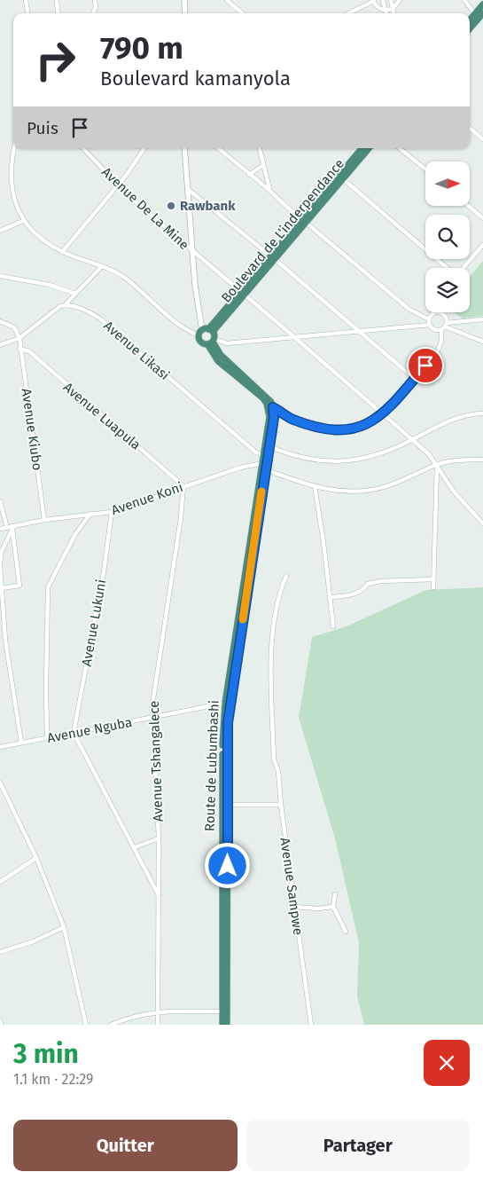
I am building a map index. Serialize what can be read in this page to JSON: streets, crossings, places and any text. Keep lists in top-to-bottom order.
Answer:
{
  "streets": {
    "highway": ["Boulevard de L'inderpendance", "Route de Lubumbashi"],
    "street": [
      "Avenue De La Mine",
      "Avenue Likasi",
      "Avenue Luapula",
      "Avenue Kiubo",
      "Avenue Koni",
      "Avenue Lukuni",
      "Avenue Nguba",
      "Avenue Tshangalece",
      "Avenue Sampwe"
    ]
  },
  "crossings": [
    ["Avenue De La Mine", "Boulevard de L'inderpendance"],
    ["Avenue De La Mine", "Avenue Likasi"],
    ["Avenue Likasi", "Avenue Koni"],
    ["Avenue Likasi", "Route de Lubumbashi"],
    ["Avenue Luapula", "Avenue Kiubo"],
    ["Avenue Luapula", "Avenue Koni"],
    ["Avenue Luapula", "Avenue Tshangalece"],
    ["Avenue Kiubo", "Avenue Koni"],
    ["Avenue Koni", "Avenue Lukuni"],
    ["Avenue Koni", "Avenue Tshangalece"],
    ["Avenue Koni", "Route de Lubumbashi"],
    ["Avenue Lukuni", "Avenue Nguba"],
    ["Avenue Nguba", "Avenue Tshangalece"],
    ["Avenue Nguba", "Route de Lubumbashi"]
  ],
  "places": ["Rawbank"],
  "north": "right",
  "page": {
    "turn": ["790 m", "Boulevard kamanyola"],
    "then": "Puis",
    "heading": ["3 min", "1.1 km · 22:29"],
    "buttons": ["Quitter", "Partager"]
  }
}
